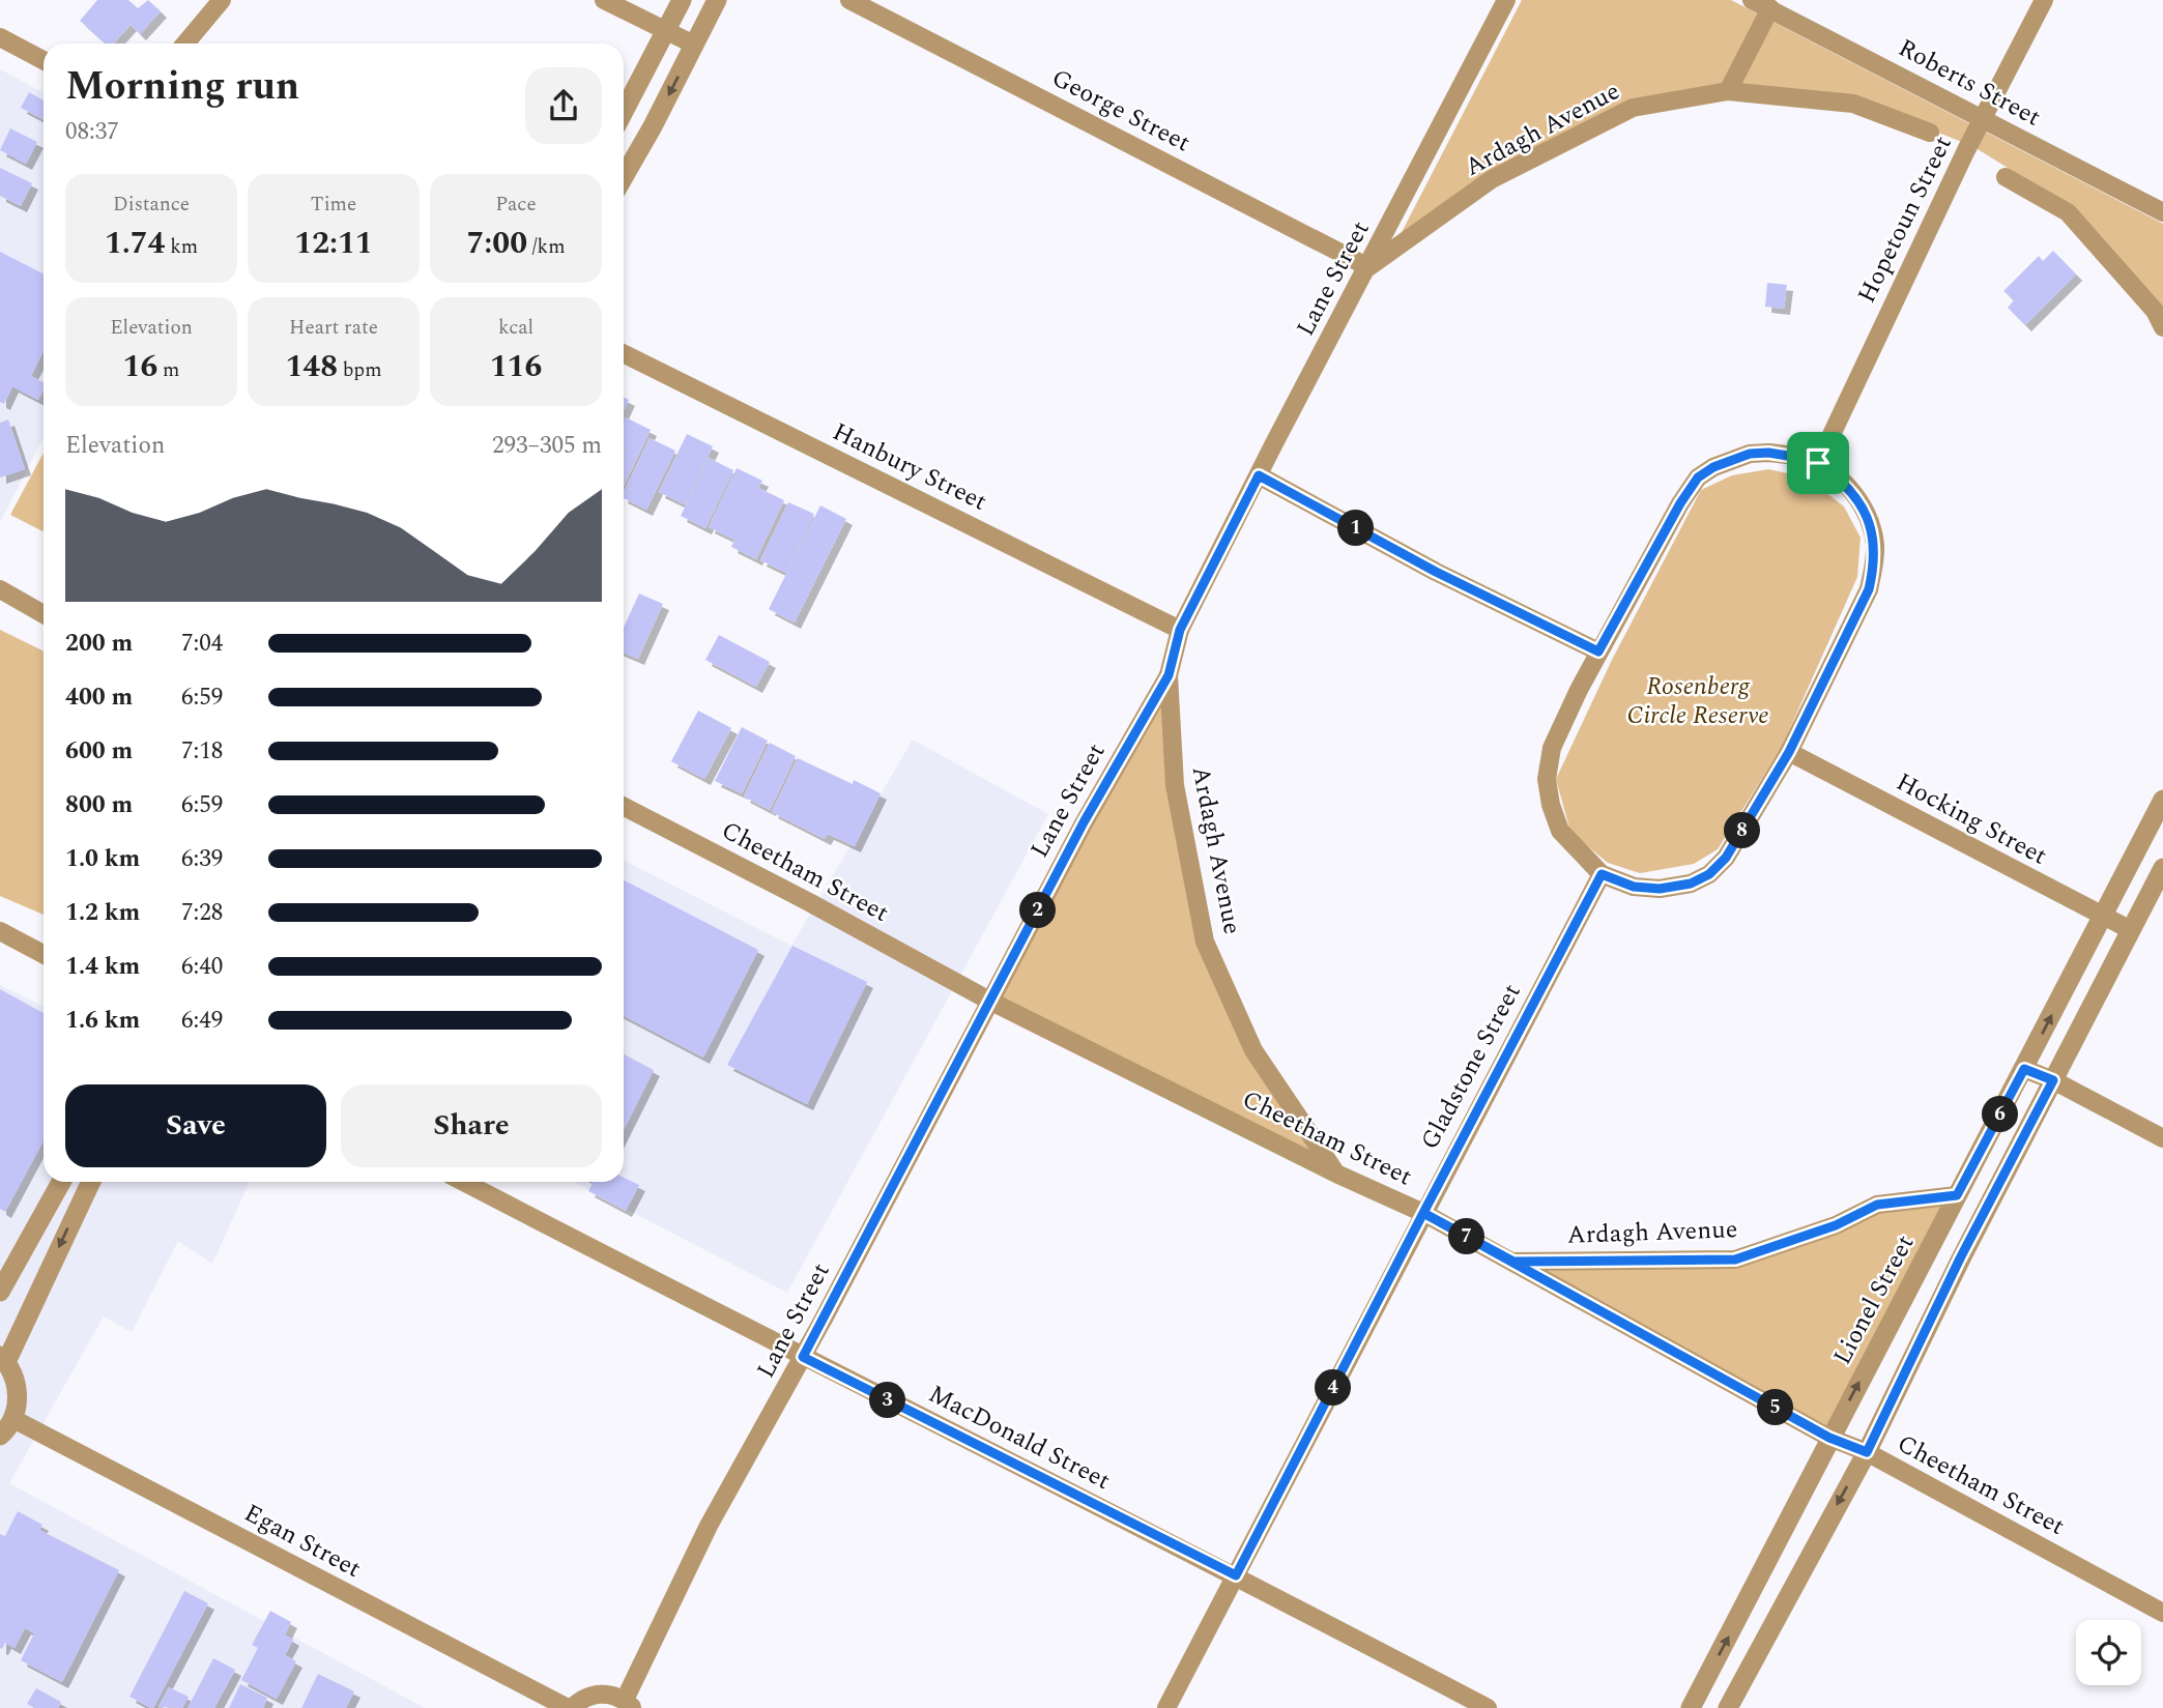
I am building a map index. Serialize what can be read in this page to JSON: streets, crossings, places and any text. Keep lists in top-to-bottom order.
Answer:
{
  "streets": {
    "street": [
      "Roberts Street",
      "George Street",
      "Ardagh Avenue",
      "Hopetoun Street",
      "Lane Street",
      "Hanbury Street",
      "Hocking Street",
      "Cheetham Street",
      "Gladstone Street",
      "Lionel Street",
      "MacDonald Street",
      "Egan Street"
    ]
  },
  "crossings": [
    ["Roberts Street", "Hopetoun Street"],
    ["George Street", "Ardagh Avenue"],
    ["George Street", "Lane Street"],
    ["Ardagh Avenue", "Lane Street"],
    ["Ardagh Avenue", "Cheetham Street"],
    ["Ardagh Avenue", "Lionel Street"],
    ["Lane Street", "Hanbury Street"],
    ["Lane Street", "Cheetham Street"],
    ["Lane Street", "MacDonald Street"],
    ["Hocking Street", "Lionel Street"],
    ["Cheetham Street", "Gladstone Street"],
    ["Cheetham Street", "Lionel Street"],
    ["Gladstone Street", "MacDonald Street"]
  ],
  "parks": ["Rosenberg Circle Reserve"],
  "page": {
    "heading": ["Morning run", "08:37"],
    "stats": [
      ["Distance", "1.74 km"],
      ["Time", "12:11"],
      ["Pace", "7:00 /km"],
      ["Elevation", "16 m"],
      ["Heart rate", "148 bpm"],
      ["kcal", "116"]
    ],
    "chart": ["Elevation", "293–305 m"],
    "pins": [
      "1",
      "8",
      "2",
      "6",
      "7",
      "4",
      "3",
      "5"
    ],
    "list": [
      {
        "name": "200 m",
        "note": "7:04"
      },
      {
        "name": "400 m",
        "note": "6:59"
      },
      {
        "name": "600 m",
        "note": "7:18"
      },
      {
        "name": "800 m",
        "note": "6:59"
      },
      {
        "name": "1.0 km",
        "note": "6:39"
      },
      {
        "name": "1.2 km",
        "note": "7:28"
      },
      {
        "name": "1.4 km",
        "note": "6:40"
      },
      {
        "name": "1.6 km",
        "note": "6:49"
      }
    ],
    "buttons": ["Save", "Share"]
  }
}
